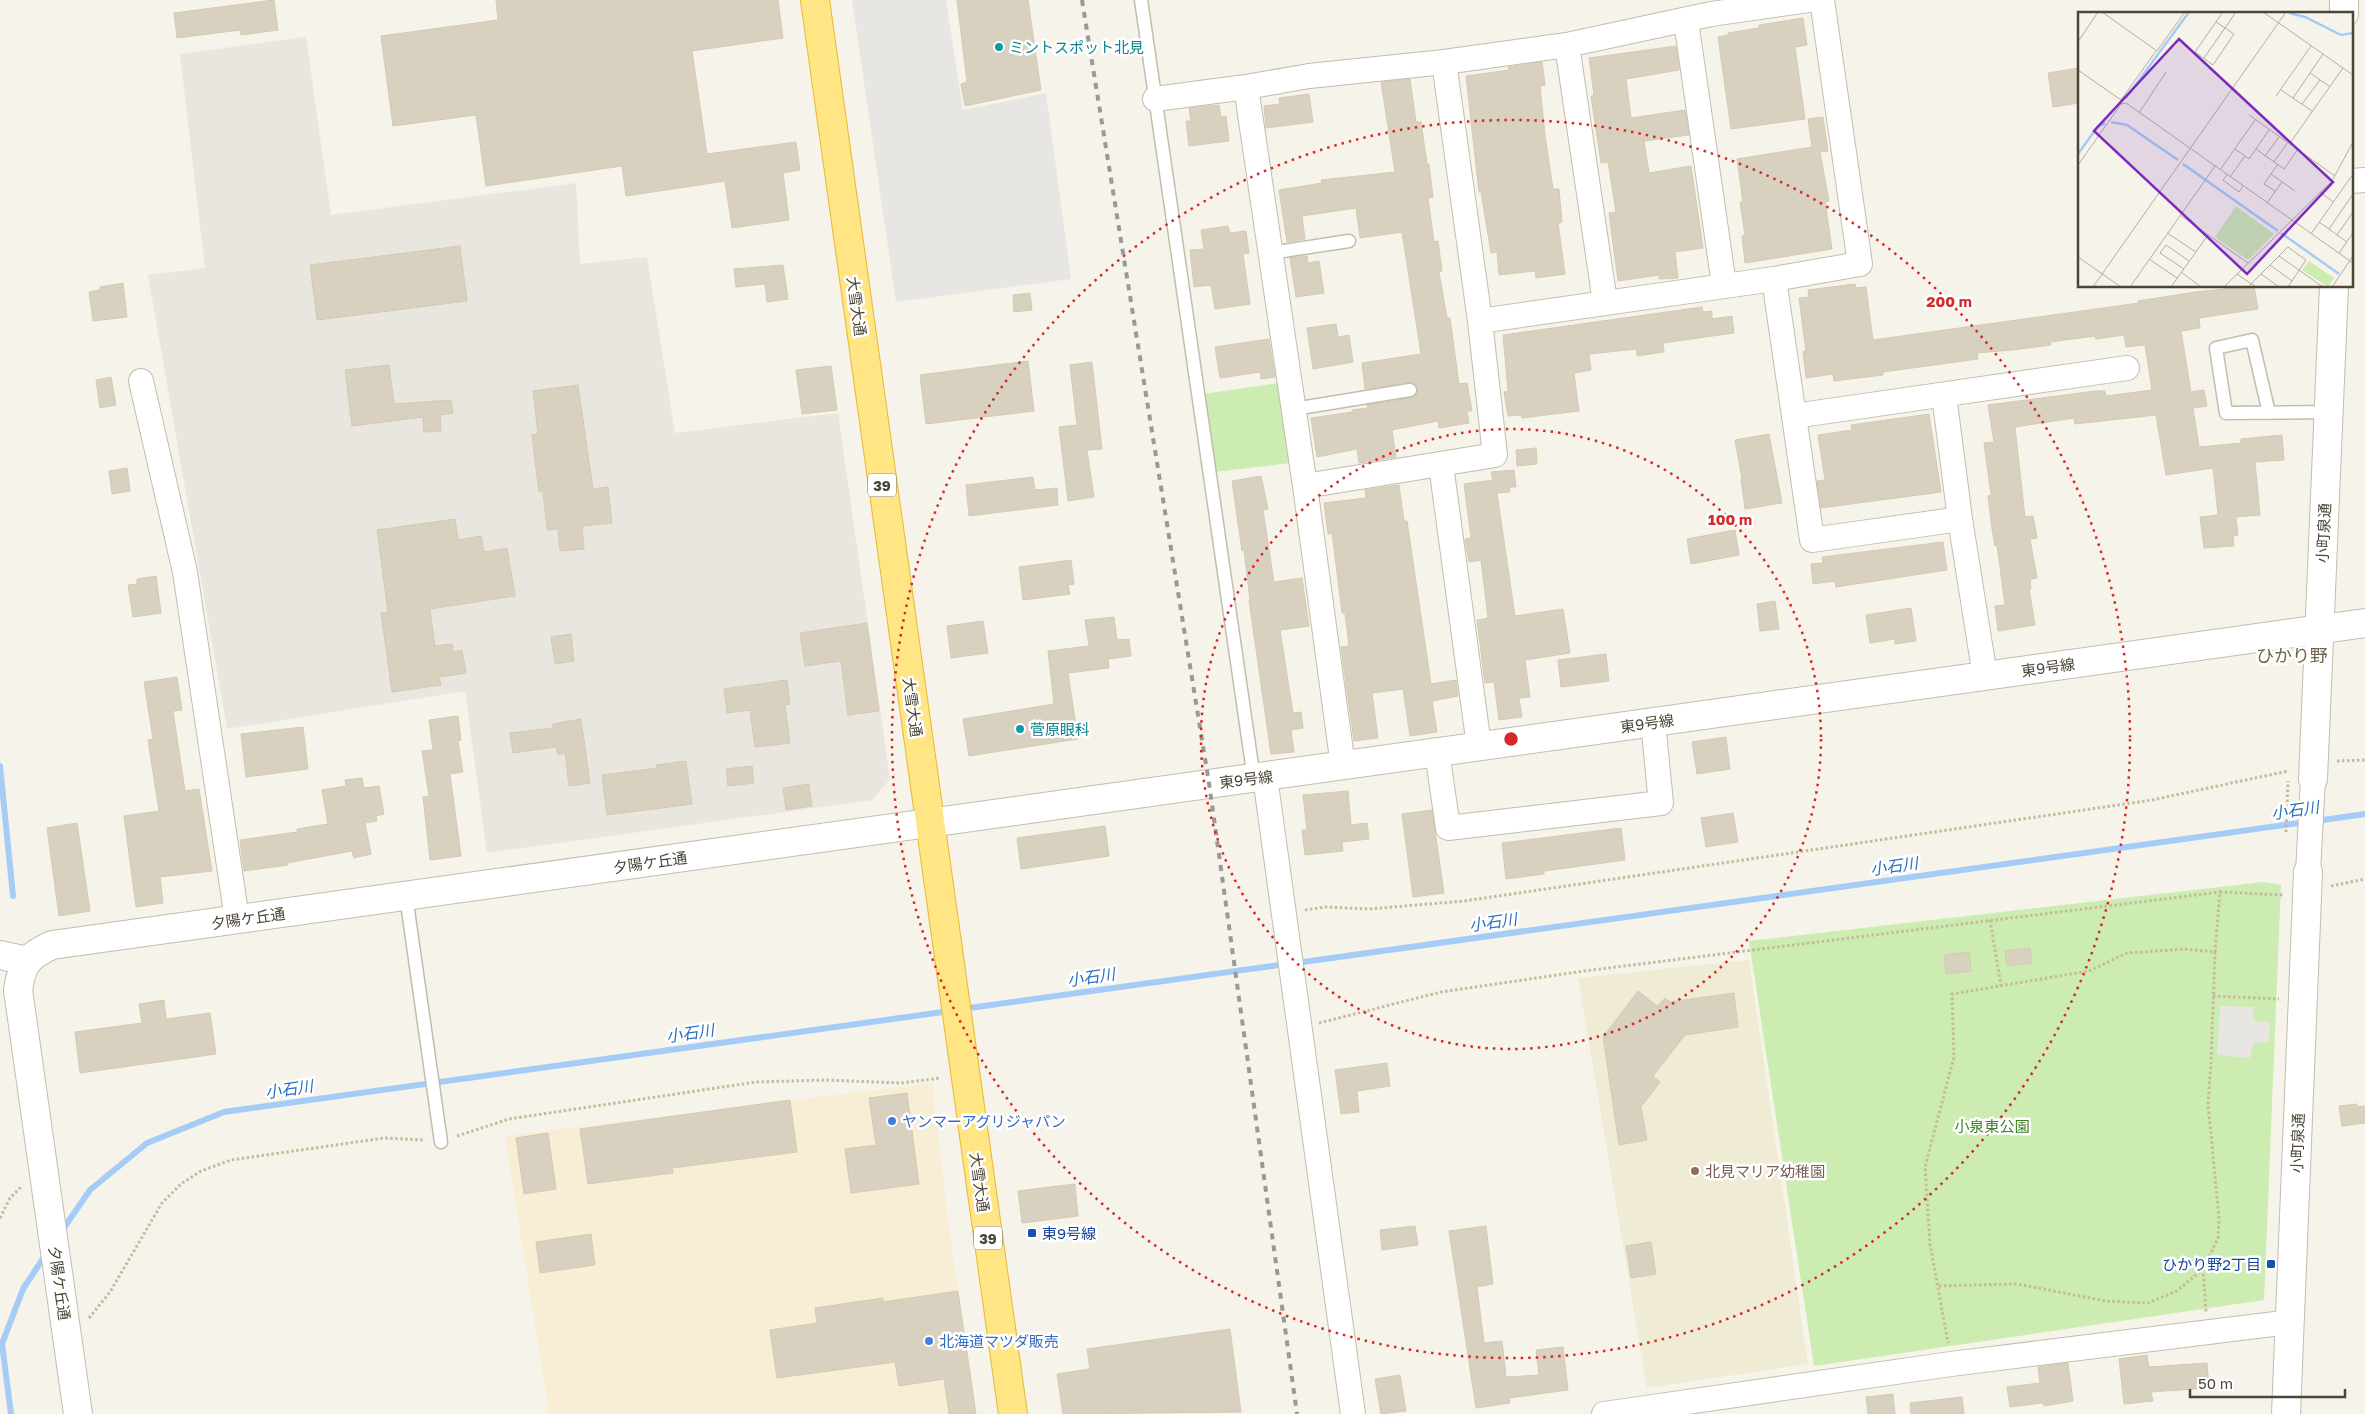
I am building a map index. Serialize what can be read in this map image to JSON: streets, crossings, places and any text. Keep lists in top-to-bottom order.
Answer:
{
  "streets": {
    "highway": ["大雪大通", "39"],
    "street": ["小町泉通", "東9号線", "夕陽ケ丘通"]
  },
  "crossings": [
    ["大雪大通", "東9号線"],
    ["大雪大通", "夕陽ケ丘通"],
    ["小町泉通", "東9号線"],
    ["東9号線", "夕陽ケ丘通"]
  ],
  "districts": ["ひかり野"],
  "water": ["小石川"],
  "parks": ["小泉東公園"],
  "places": {
    "other": [
      "ミントスポット北見",
      "菅原眼科",
      "ヤンマーアグリジャパン",
      "北見マリア幼稚園",
      "北海道マツダ販売"
    ],
    "transit": ["東9号線", "ひかり野2丁目"]
  },
  "scale_bar": "50 m",
  "rings": ["200 m", "100 m"]
}
